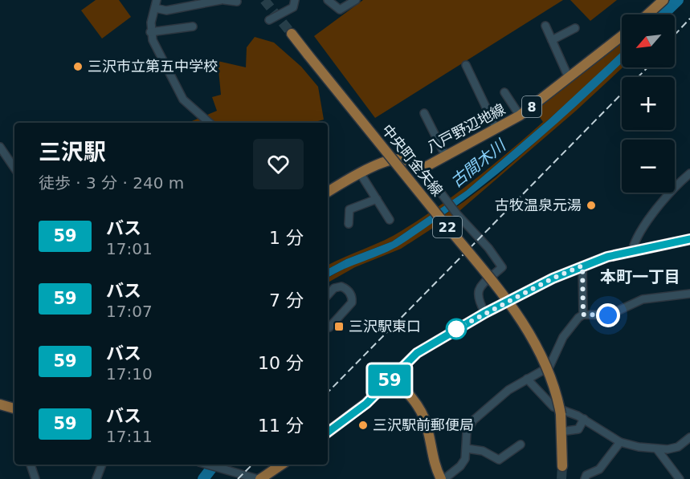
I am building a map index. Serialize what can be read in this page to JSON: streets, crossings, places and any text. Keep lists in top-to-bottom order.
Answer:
{
  "streets": {
    "main road": [
      "8",
      "八戸野辺地線",
      "中央町金矢線",
      "22"
    ]
  },
  "districts": ["本町一丁目"],
  "water": ["古間木川"],
  "places": {
    "other": ["三沢市立第五中学校", "古牧温泉元湯", "三沢駅前郵便局"],
    "transit": ["三沢駅東口"]
  },
  "lines": ["bus line 59"],
  "north": "bottom left",
  "page": {
    "on_map": "59",
    "map_buttons": ["+", "−"],
    "heading": ["三沢駅", "徒歩 · 3 分 · 240 m"],
    "list": [
      {
        "mark": "59",
        "name": "バス",
        "note": "17:01",
        "value": "1 分"
      },
      {
        "mark": "59",
        "name": "バス",
        "note": "17:07",
        "value": "7 分"
      },
      {
        "mark": "59",
        "name": "バス",
        "note": "17:10",
        "value": "10 分"
      },
      {
        "mark": "59",
        "name": "バス",
        "note": "17:11",
        "value": "11 分"
      }
    ]
  }
}
